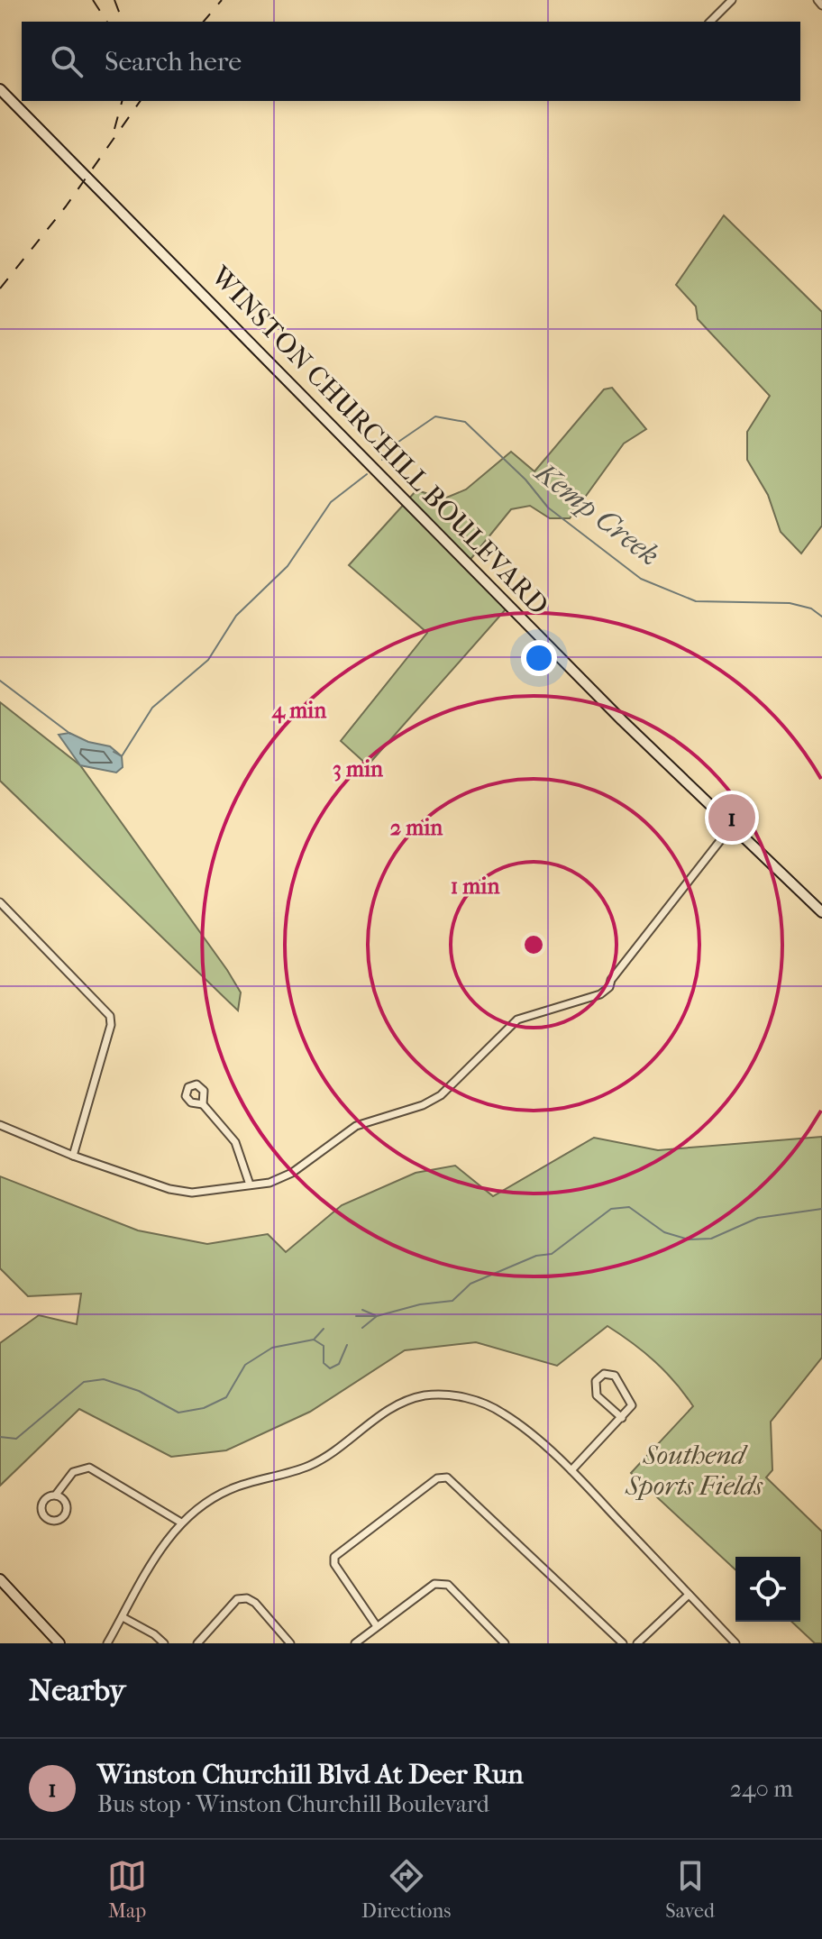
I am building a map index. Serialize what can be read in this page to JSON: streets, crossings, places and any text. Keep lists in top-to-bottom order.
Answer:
{
  "streets": {
    "main road": ["WINSTON CHURCHILL BOULEVARD"]
  },
  "water": ["Kemp Creek"],
  "parks": ["Southend Sports Fields"],
  "page": {
    "search": "Search here",
    "pins": "1",
    "heading": "Nearby",
    "list": [
      {
        "mark": "1",
        "name": "Winston Churchill Blvd At Deer Run",
        "note": "Bus stop · Winston Churchill Boulevard",
        "value": "240 m"
      }
    ],
    "nav": ["Map", "Directions", "Saved"]
  },
  "rings": [
    "4 min",
    "3 min",
    "2 min",
    "1 min"
  ]
}
